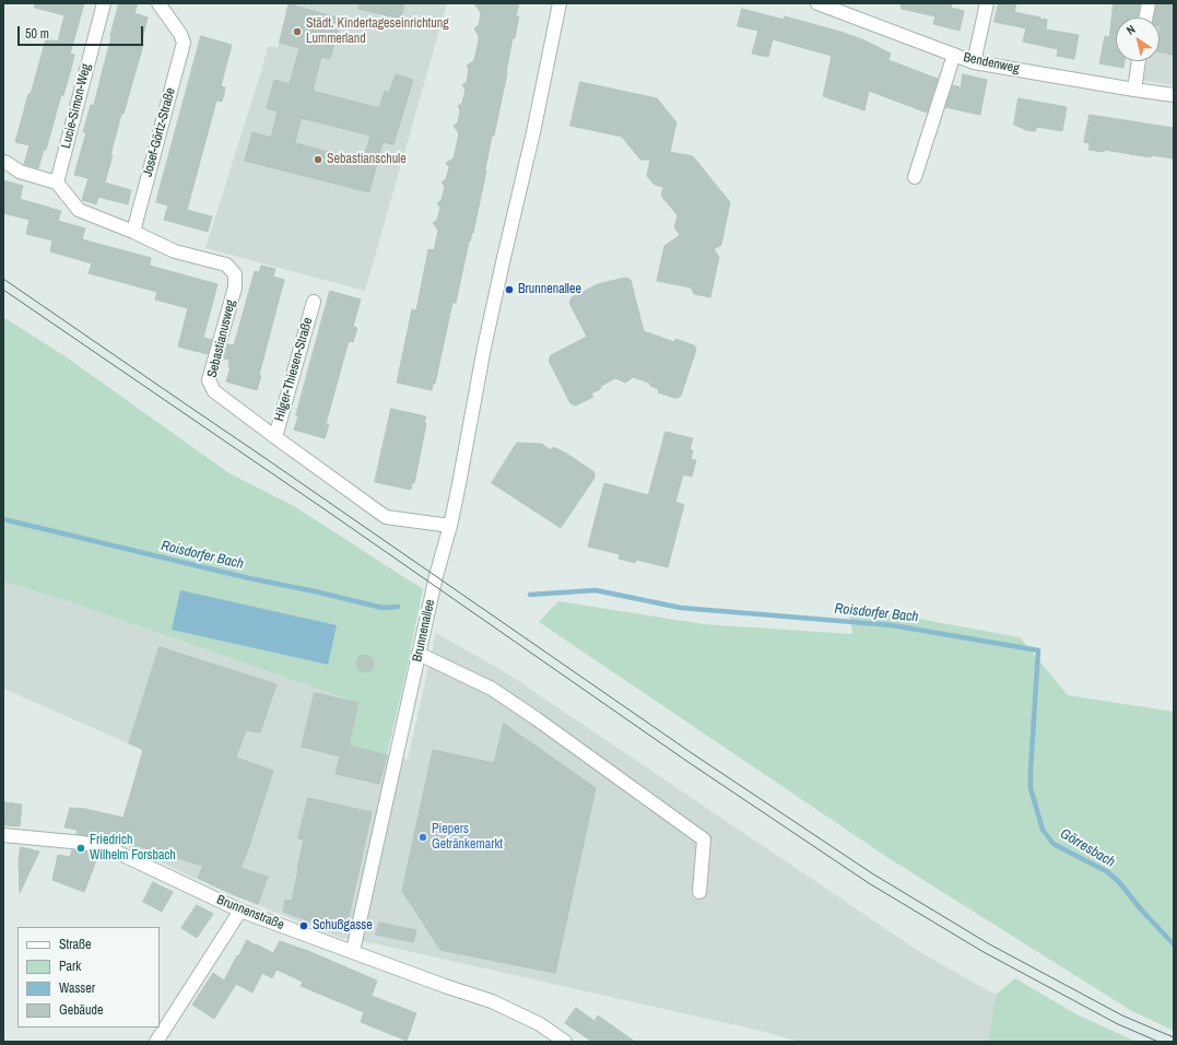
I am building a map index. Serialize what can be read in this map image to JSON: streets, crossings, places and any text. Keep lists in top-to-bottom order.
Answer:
{
  "streets": {
    "street": [
      "Bendenweg",
      "Lucie-Simon-Weg",
      "Josef-Görtz-Straße",
      "Sebastianusweg",
      "Hilger-Thiesen-Straße",
      "Brunnenallee",
      "Brunnenstraße"
    ]
  },
  "crossings": [
    ["Lucie-Simon-Weg", "Sebastianusweg"],
    ["Josef-Görtz-Straße", "Sebastianusweg"],
    ["Sebastianusweg", "Hilger-Thiesen-Straße"],
    ["Sebastianusweg", "Brunnenallee"],
    ["Brunnenallee", "Brunnenstraße"]
  ],
  "water": ["Roisdorfer Bach", "Görresbach"],
  "places": [
    "Städt. Kindertageseinrichtung Lummerland",
    "Sebastianschule",
    "Brunnenallee",
    "Piepers Getränkemarkt",
    "Friedrich Wilhelm Forsbach",
    "Schußgasse"
  ],
  "legend": [
    "Straße",
    "Park",
    "Wasser",
    "Gebäude"
  ],
  "scale_bar": "50 m",
  "north": "top left"
}
